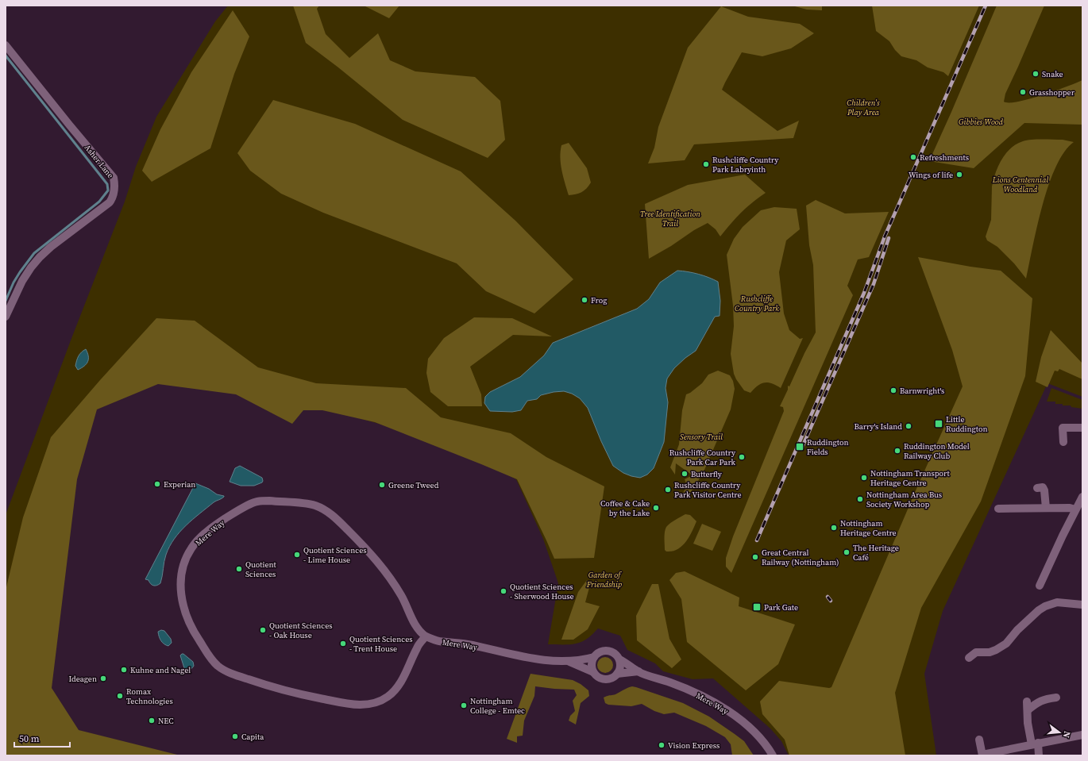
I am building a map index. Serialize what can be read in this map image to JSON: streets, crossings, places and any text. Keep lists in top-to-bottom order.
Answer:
{
  "streets": {
    "street": ["Asher Lane", "Mere Way"]
  },
  "parks": [
    "Children's Play Area",
    "Gibbies Wood",
    "Lions Centennial Woodland",
    "Tree Identification Trail",
    "Rushcliffe Country Park",
    "Sensory Trail",
    "Garden of Friendship"
  ],
  "places": {
    "other": [
      "Snake",
      "Grasshopper",
      "Refreshments",
      "Rushcliffe Country Park Labryinth",
      "Wings of life",
      "Frog",
      "Barnwright's",
      "Barry's Island",
      "Ruddington Model Railway Club",
      "Rushcliffe Country Park Car Park",
      "Butterfly",
      "Nottingham Transport Heritage Centre",
      "Experian",
      "Greene Tweed",
      "Rushcliffe Country Park Visitor Centre",
      "Nottingham Area Bus Society Workshop",
      "Coffee & Cake by the Lake",
      "Nottingham Heritage Centre",
      "The Heritage Café",
      "Quotient Sciences - Lime House",
      "Great Central Railway (Nottingham)",
      "Quotient Sciences",
      "Quotient Sciences - Sherwood House",
      "Quotient Sciences - Oak House",
      "Quotient Sciences - Trent House",
      "Kuhne and Nagel",
      "Ideagen",
      "Romax Technologies",
      "Nottingham College - Emtec",
      "NEC",
      "Capita",
      "Vision Express"
    ],
    "transit": ["Little Ruddington", "Ruddington Fields", "Park Gate"]
  },
  "scale_bar": "50 m",
  "north": "right"
}
